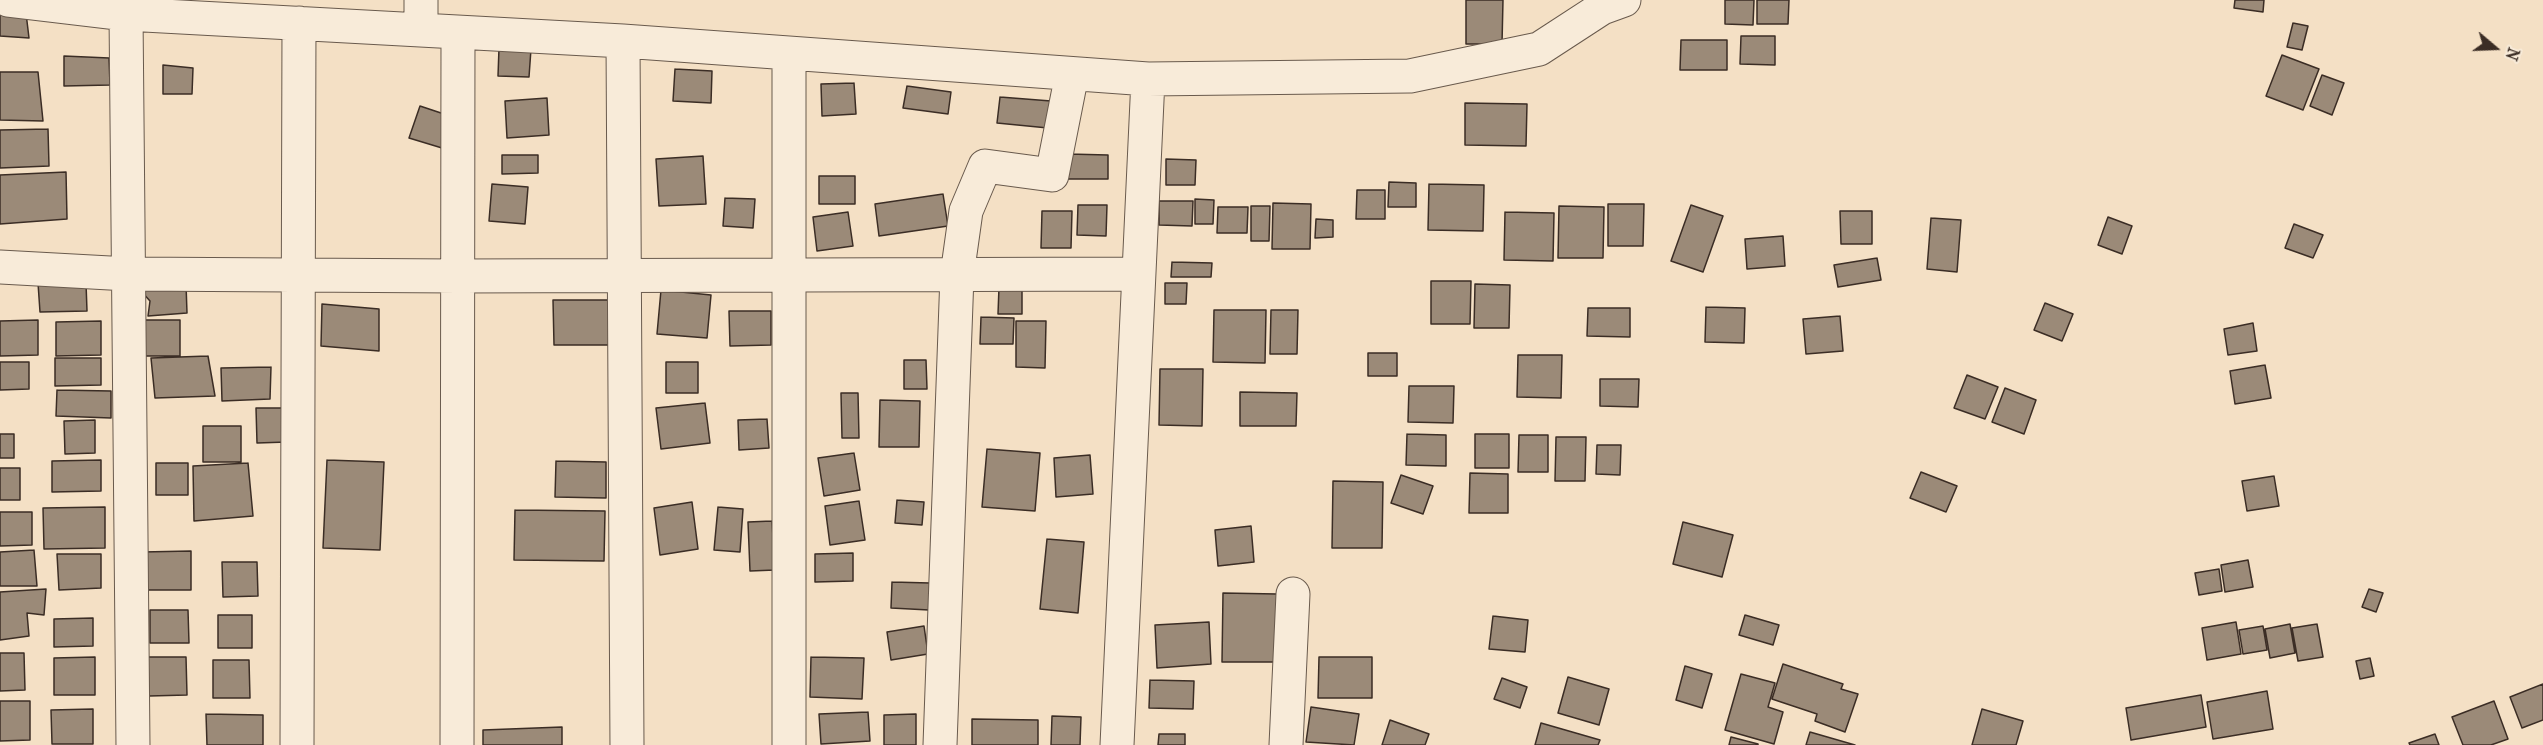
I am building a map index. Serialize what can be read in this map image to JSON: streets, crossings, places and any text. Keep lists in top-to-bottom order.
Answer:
{
  "north": "right"
}
